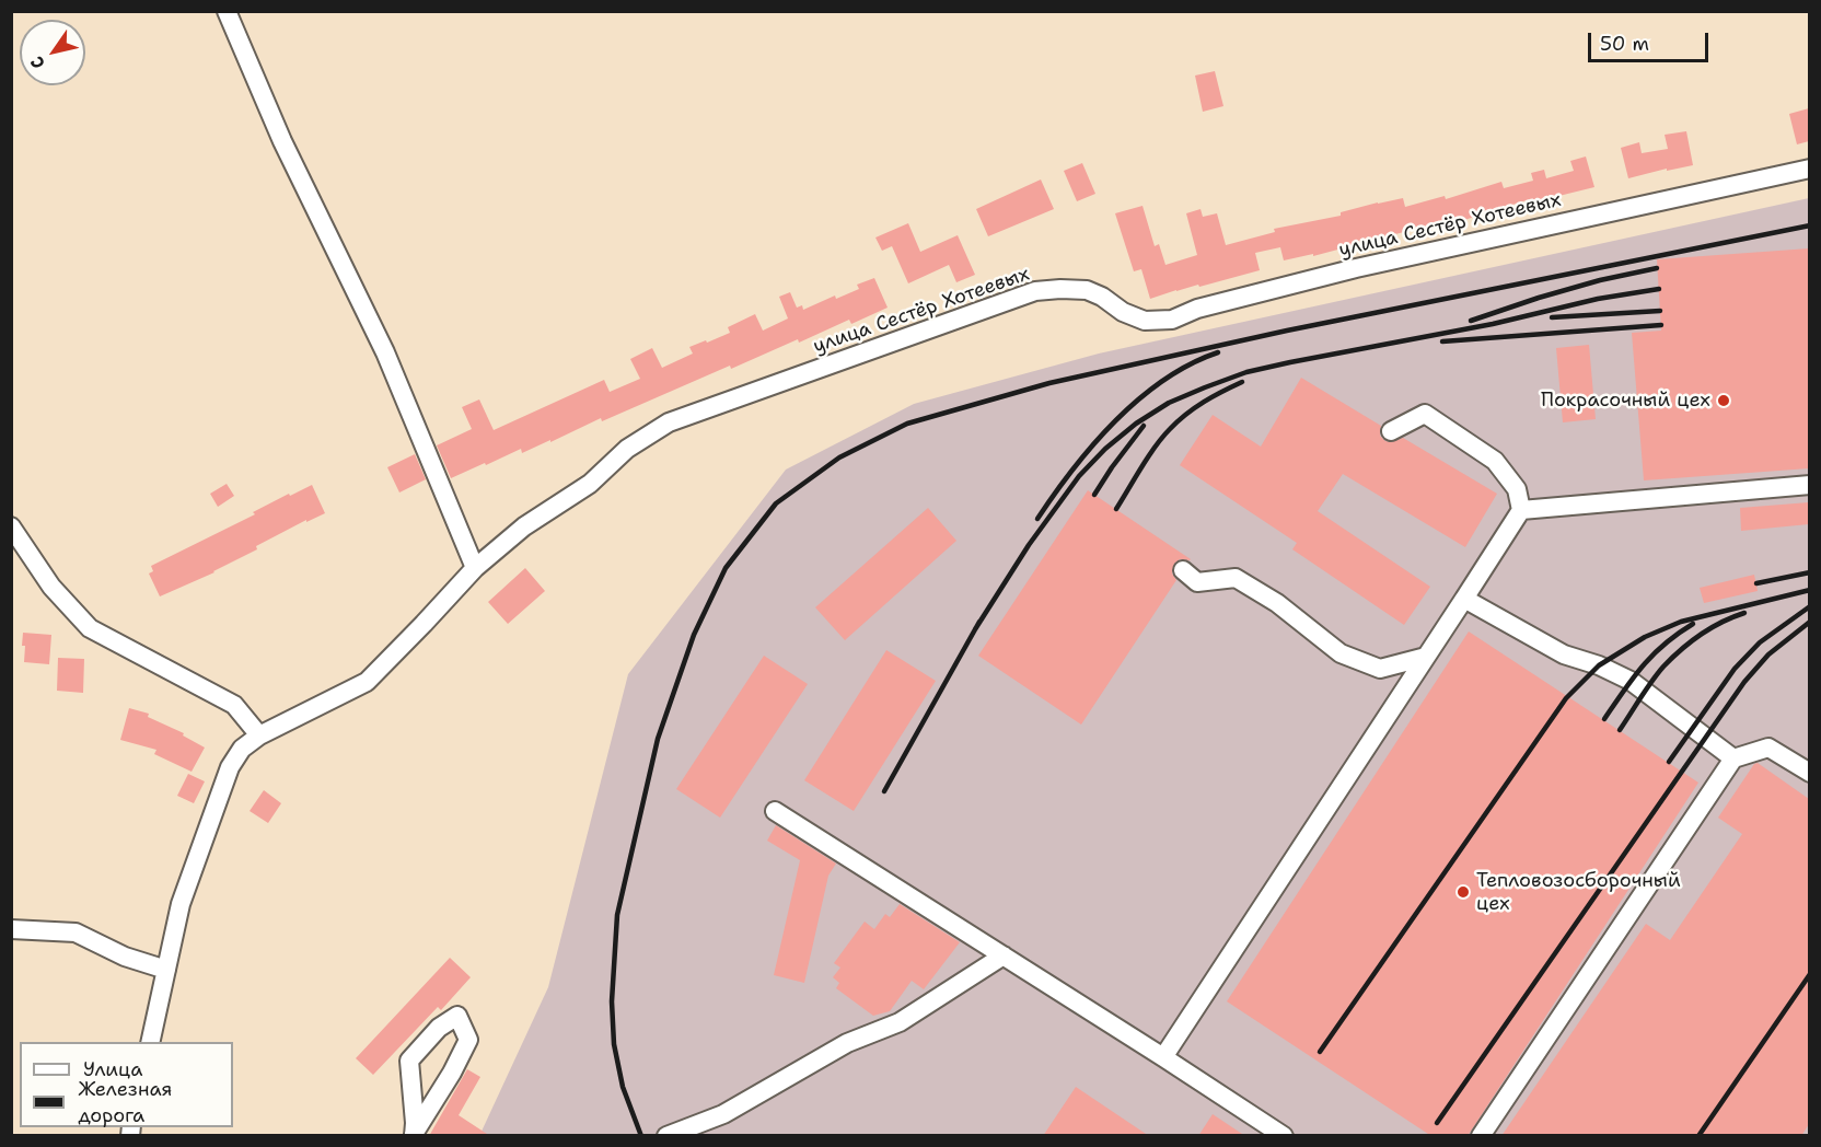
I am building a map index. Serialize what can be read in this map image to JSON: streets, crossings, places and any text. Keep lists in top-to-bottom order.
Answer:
{
  "streets": {
    "street": ["улица Сестёр Хотеевых"]
  },
  "places": ["Покрасочный цех", "Тепловозосборочный цех"],
  "legend": ["Улица", "Железная дорога"],
  "scale_bar": "50 m",
  "north": "bottom left"
}
